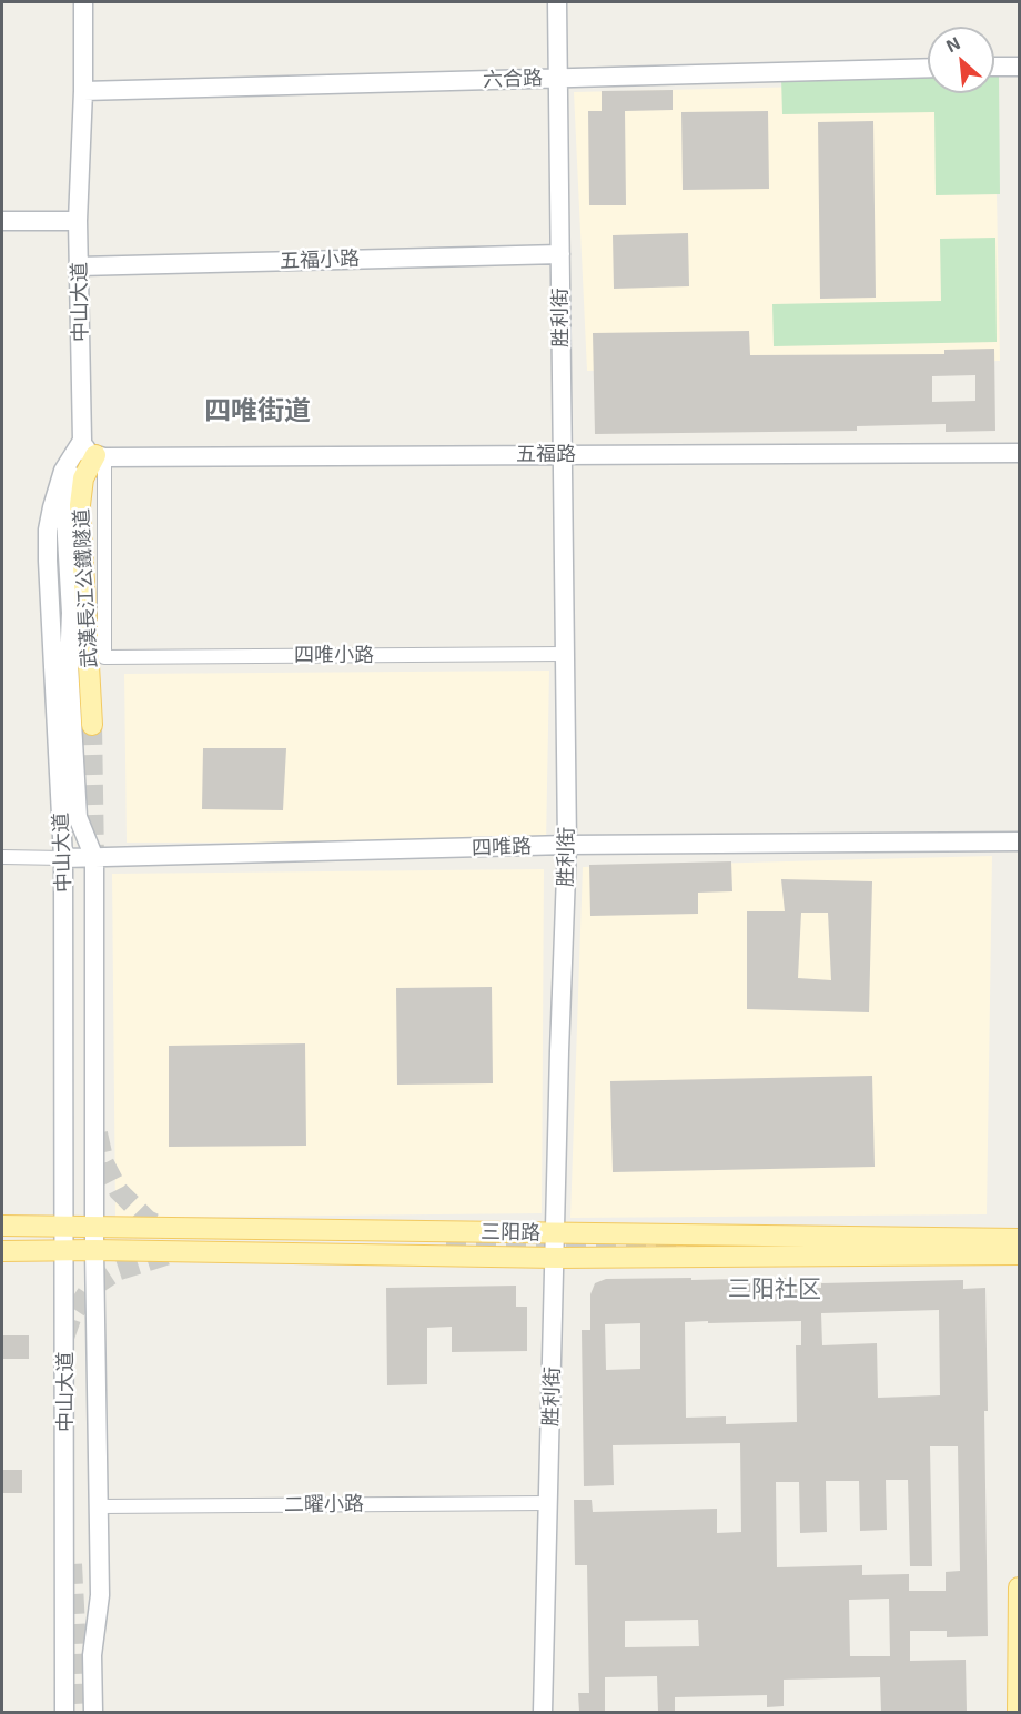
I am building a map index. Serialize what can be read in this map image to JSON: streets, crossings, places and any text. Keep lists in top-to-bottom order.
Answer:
{
  "streets": {
    "main road": ["武漢長江公鐵隧道", "三阳路"],
    "street": [
      "六合路",
      "五福小路",
      "中山大道",
      "胜利街",
      "五福路",
      "四唯小路",
      "四唯路",
      "二曜小路"
    ]
  },
  "crossings": [
    ["六合路", "中山大道"],
    ["六合路", "胜利街"],
    ["五福小路", "中山大道"],
    ["五福小路", "胜利街"],
    ["中山大道", "五福路"],
    ["中山大道", "武漢長江公鐵隧道"],
    ["中山大道", "四唯小路"],
    ["中山大道", "四唯路"],
    ["中山大道", "三阳路"],
    ["中山大道", "二曜小路"],
    ["胜利街", "五福路"],
    ["胜利街", "四唯小路"],
    ["胜利街", "四唯路"],
    ["胜利街", "三阳路"],
    ["胜利街", "二曜小路"],
    ["五福路", "武漢長江公鐵隧道"]
  ],
  "districts": ["四唯街道", "三阳社区"],
  "north": "top left"
}
